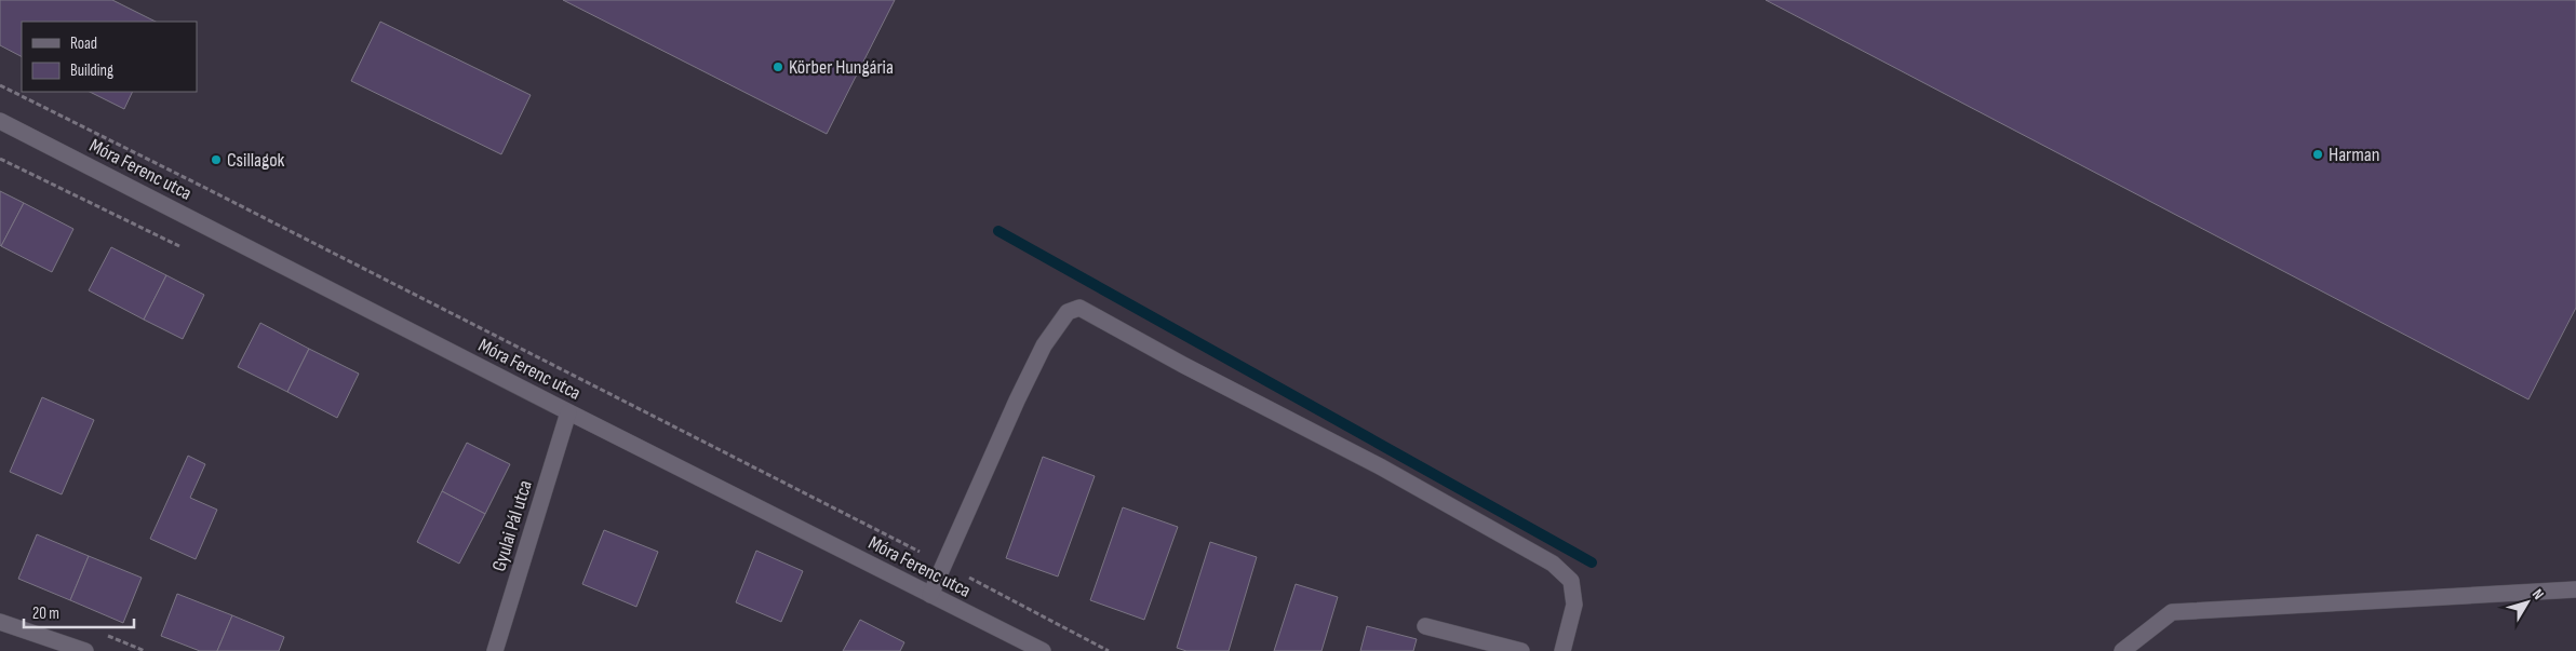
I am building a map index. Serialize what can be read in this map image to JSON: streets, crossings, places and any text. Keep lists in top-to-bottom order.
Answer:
{
  "streets": {
    "street": ["Móra Ferenc utca", "Gyulai Pál utca"]
  },
  "crossings": [
    ["Móra Ferenc utca", "Gyulai Pál utca"]
  ],
  "places": ["Körber Hungária", "Harman", "Csillagok"],
  "legend": ["Road", "Building"],
  "scale_bar": "20 m",
  "north": "top right"
}
